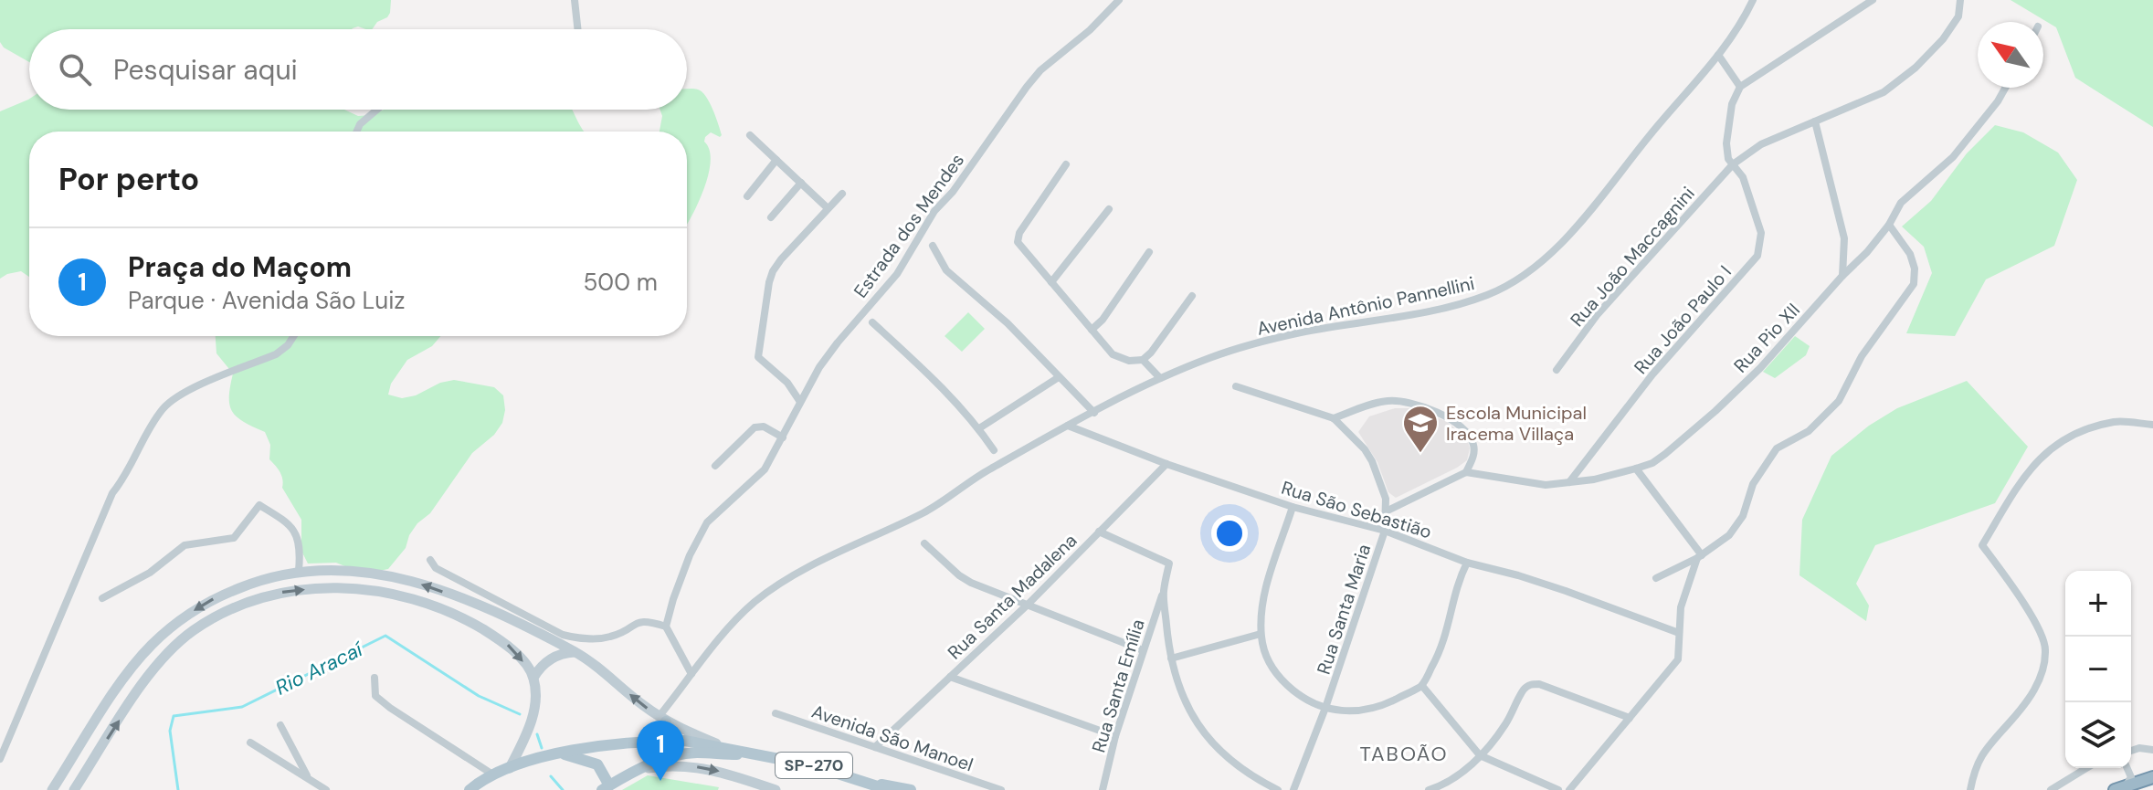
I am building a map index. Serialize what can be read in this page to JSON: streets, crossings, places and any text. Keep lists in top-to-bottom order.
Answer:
{
  "streets": {
    "main road": ["SP-270"],
    "street": [
      "Estrada dos Mendes",
      "Rua João Maccagnini",
      "Avenida Antônio Pannellini",
      "Rua João Paulo I",
      "Rua Pio XII",
      "Rua São Sebastião",
      "Rua Santa Madalena",
      "Rua Santa Maria",
      "Rua Santa Emília",
      "Avenida São Manoel"
    ]
  },
  "crossings": [
    ["Rua João Maccagnini", "Rua João Paulo I"],
    ["Avenida Antônio Pannellini", "Rua São Sebastião"],
    ["Rua João Paulo I", "Rua Pio XII"],
    ["Rua São Sebastião", "Rua Santa Madalena"],
    ["Rua São Sebastião", "Rua Santa Maria"],
    ["Rua Santa Madalena", "Avenida São Manoel"]
  ],
  "districts": ["TABOÃO"],
  "water": ["Rio Aracaí"],
  "places": {
    "school or university": ["Escola Municipal Iracema Villaça"]
  },
  "north": "top left",
  "page": {
    "search": "Pesquisar aqui",
    "heading": "Por perto",
    "list": [
      {
        "mark": "1",
        "name": "Praça do Maçom",
        "note": "Parque · Avenida São Luiz",
        "value": "500 m"
      }
    ],
    "map_buttons": ["+", "−"],
    "pins": "1"
  }
}
